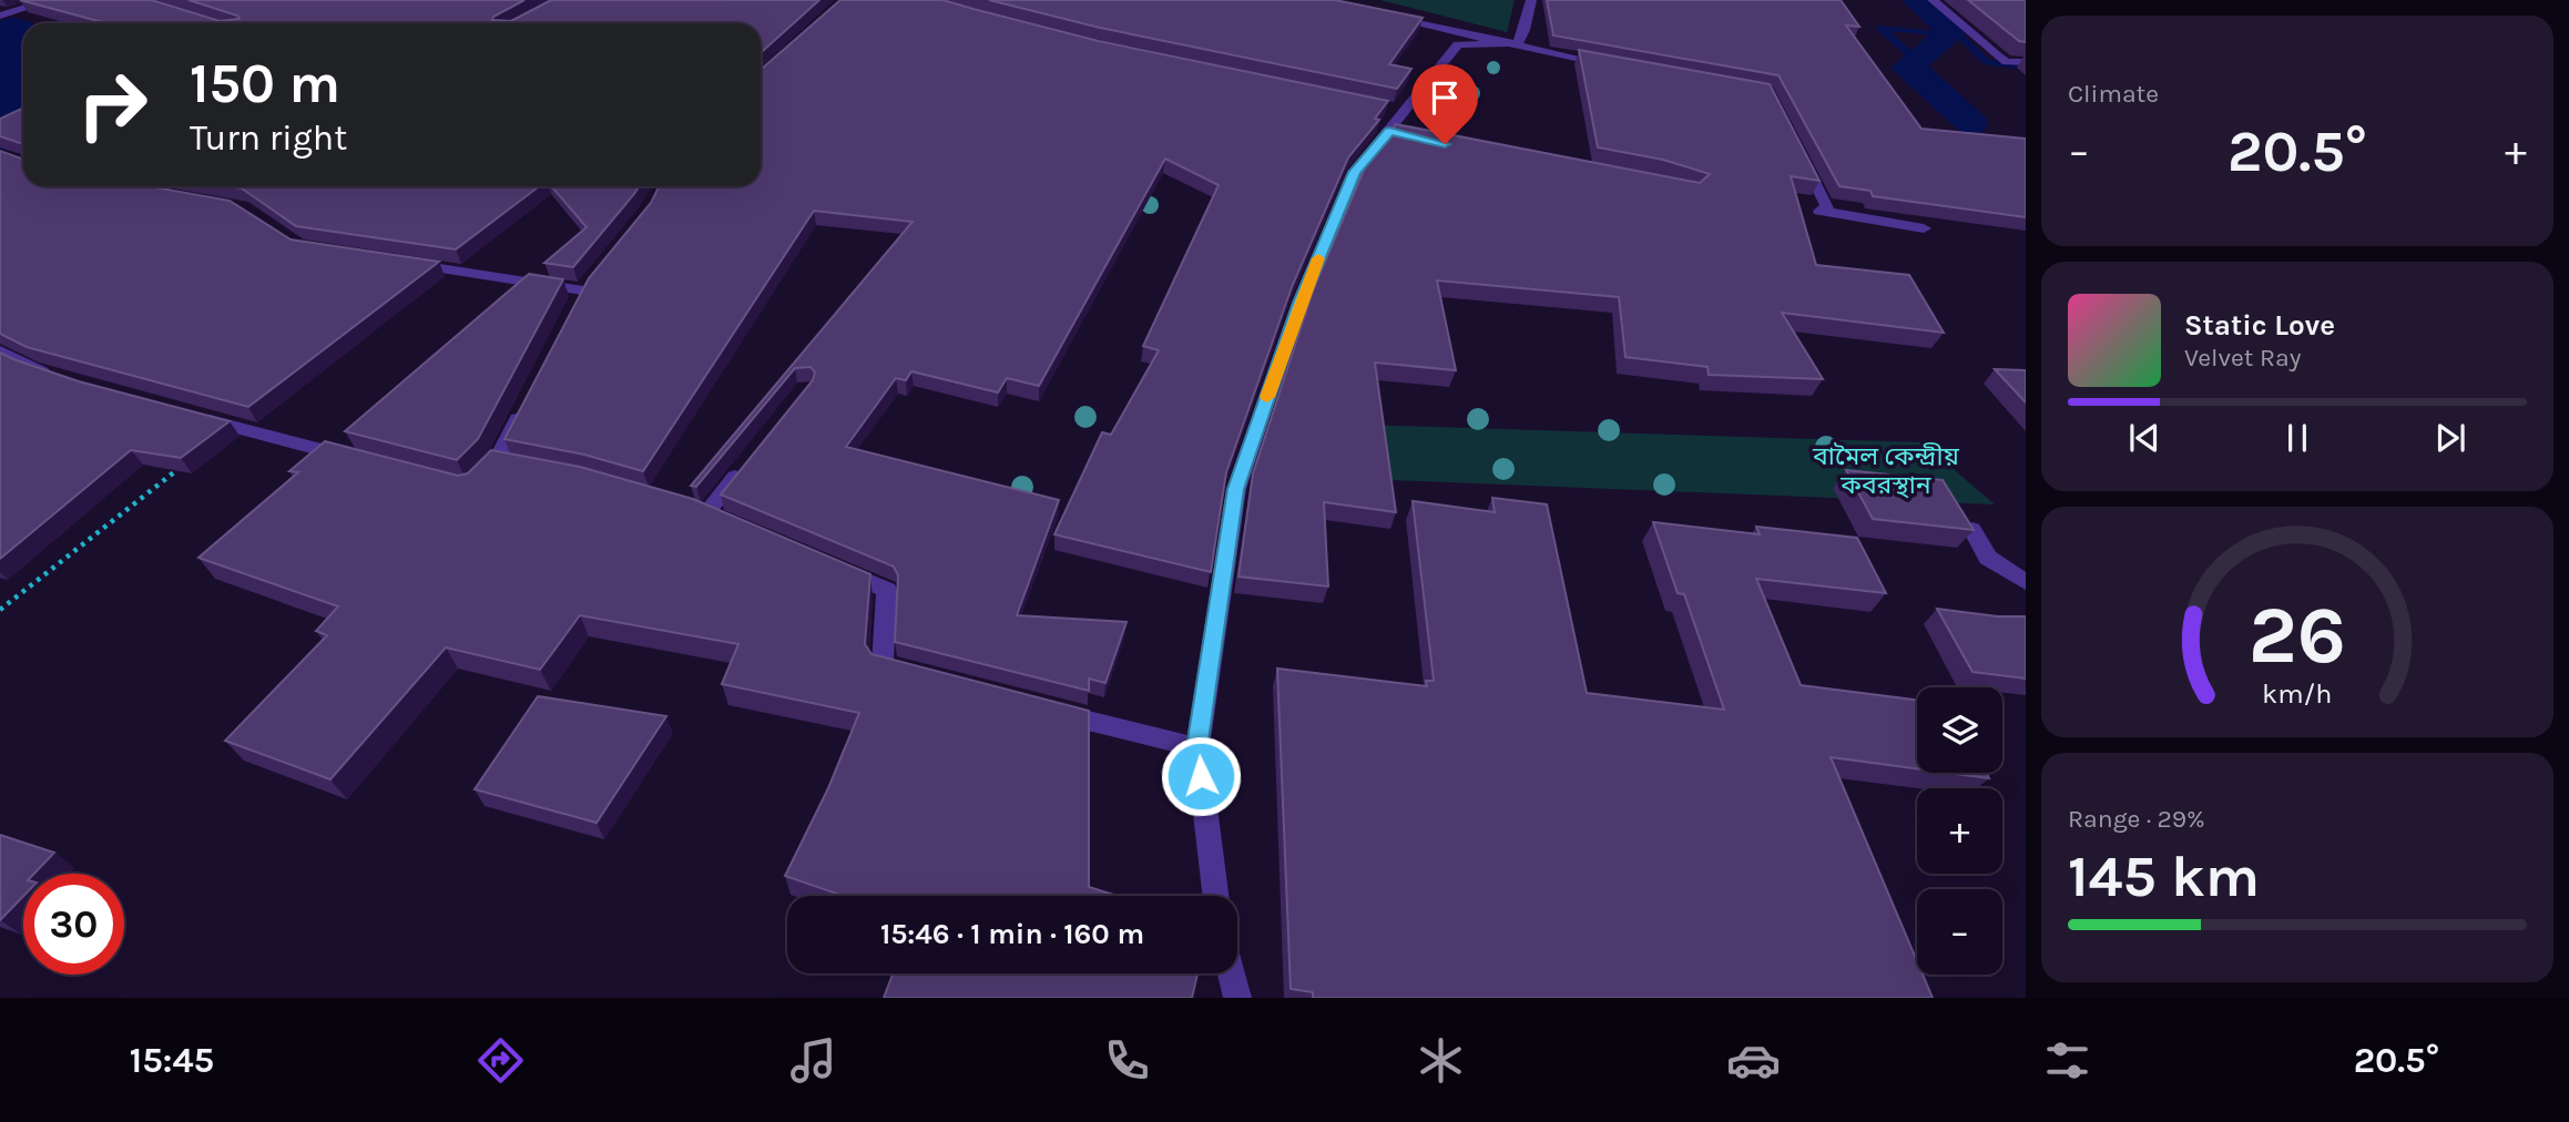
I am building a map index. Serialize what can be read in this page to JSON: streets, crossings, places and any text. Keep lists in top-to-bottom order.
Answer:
{
  "parks": ["বামৈল কেন্দ্রীয় কবরস্থান"],
  "page": {
    "tile": [
      "Climate",
      ["Range · 29%", "145 km"]
    ],
    "turn": ["150 m", "Turn right"],
    "heat": ["−", "20.5°", "+"],
    "song": ["Static Love", "Velvet Ray"],
    "map_buttons": ["+", "−"],
    "limit": "30",
    "trip": "15:46 · 1 min · 160 m",
    "tabs": ["15:45", "20.5°"],
    "gauge": ["26", "km/h"]
  }
}
